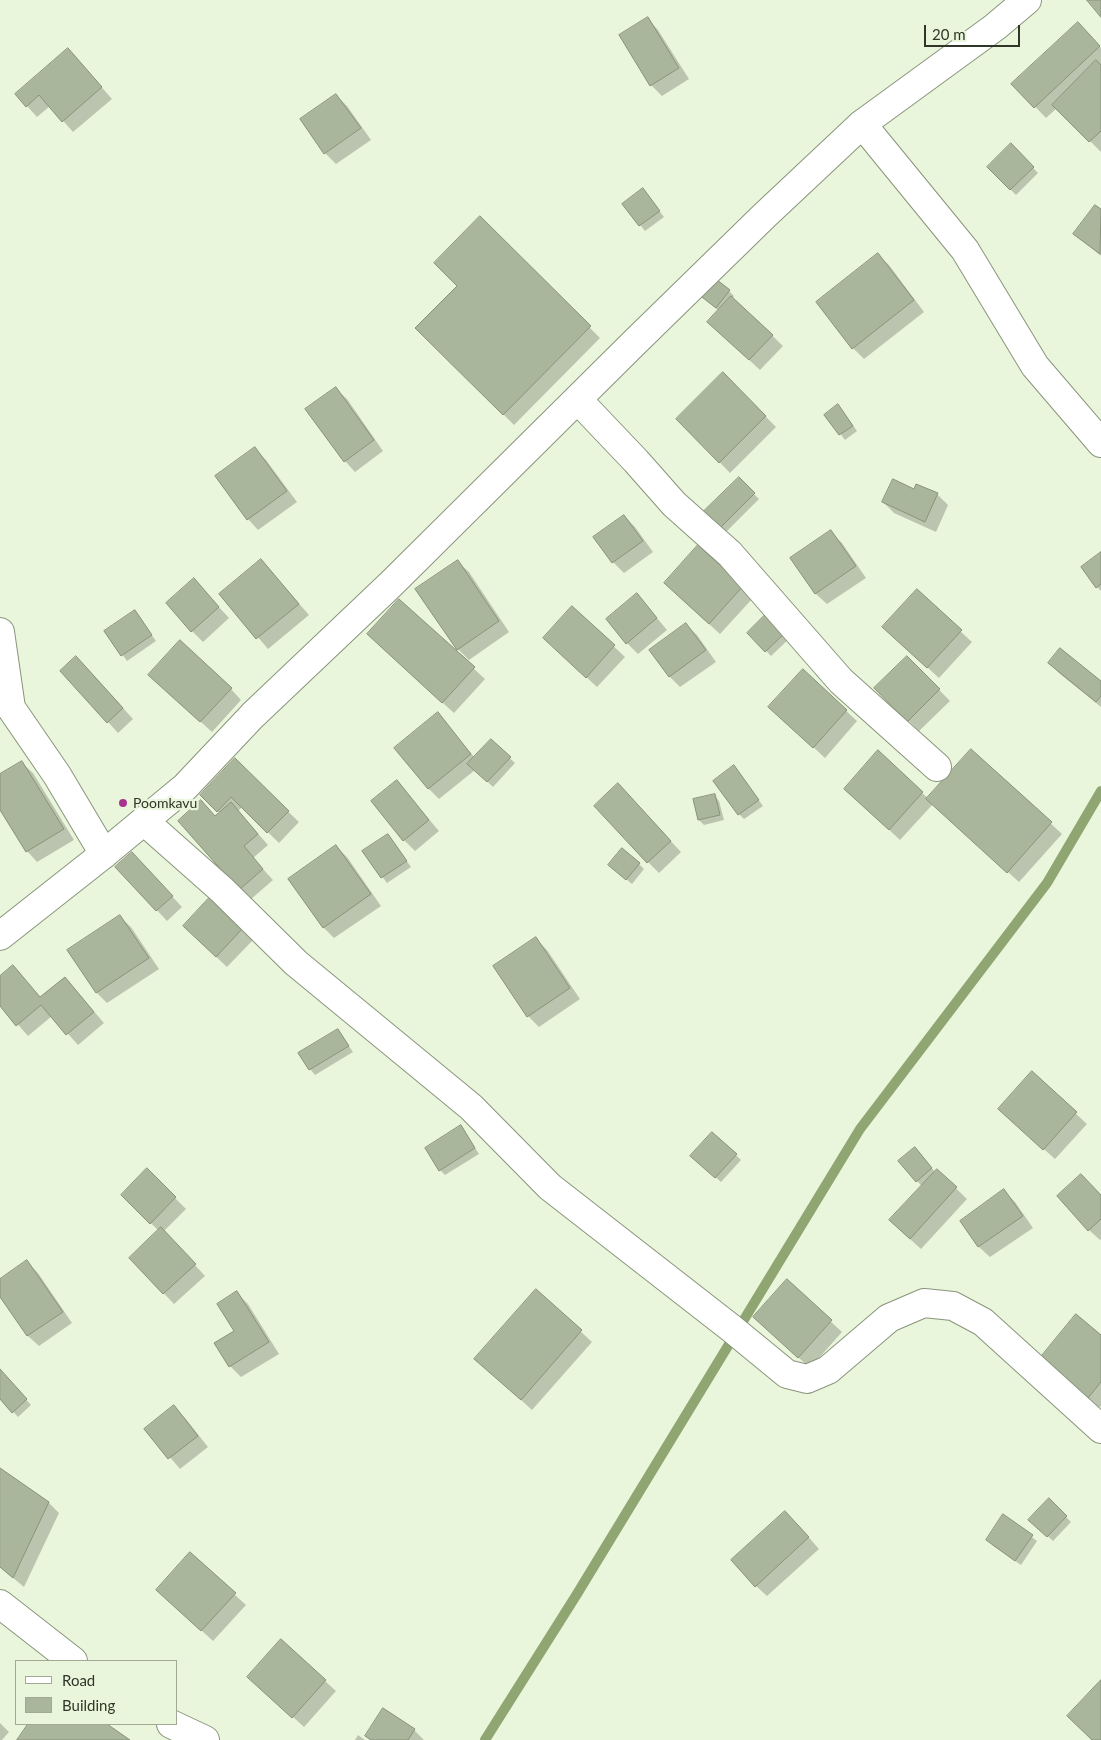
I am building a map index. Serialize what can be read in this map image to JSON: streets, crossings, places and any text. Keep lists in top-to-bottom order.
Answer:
{
  "places": ["Poomkavu"],
  "legend": ["Road", "Building"],
  "scale_bar": "20 m"
}
